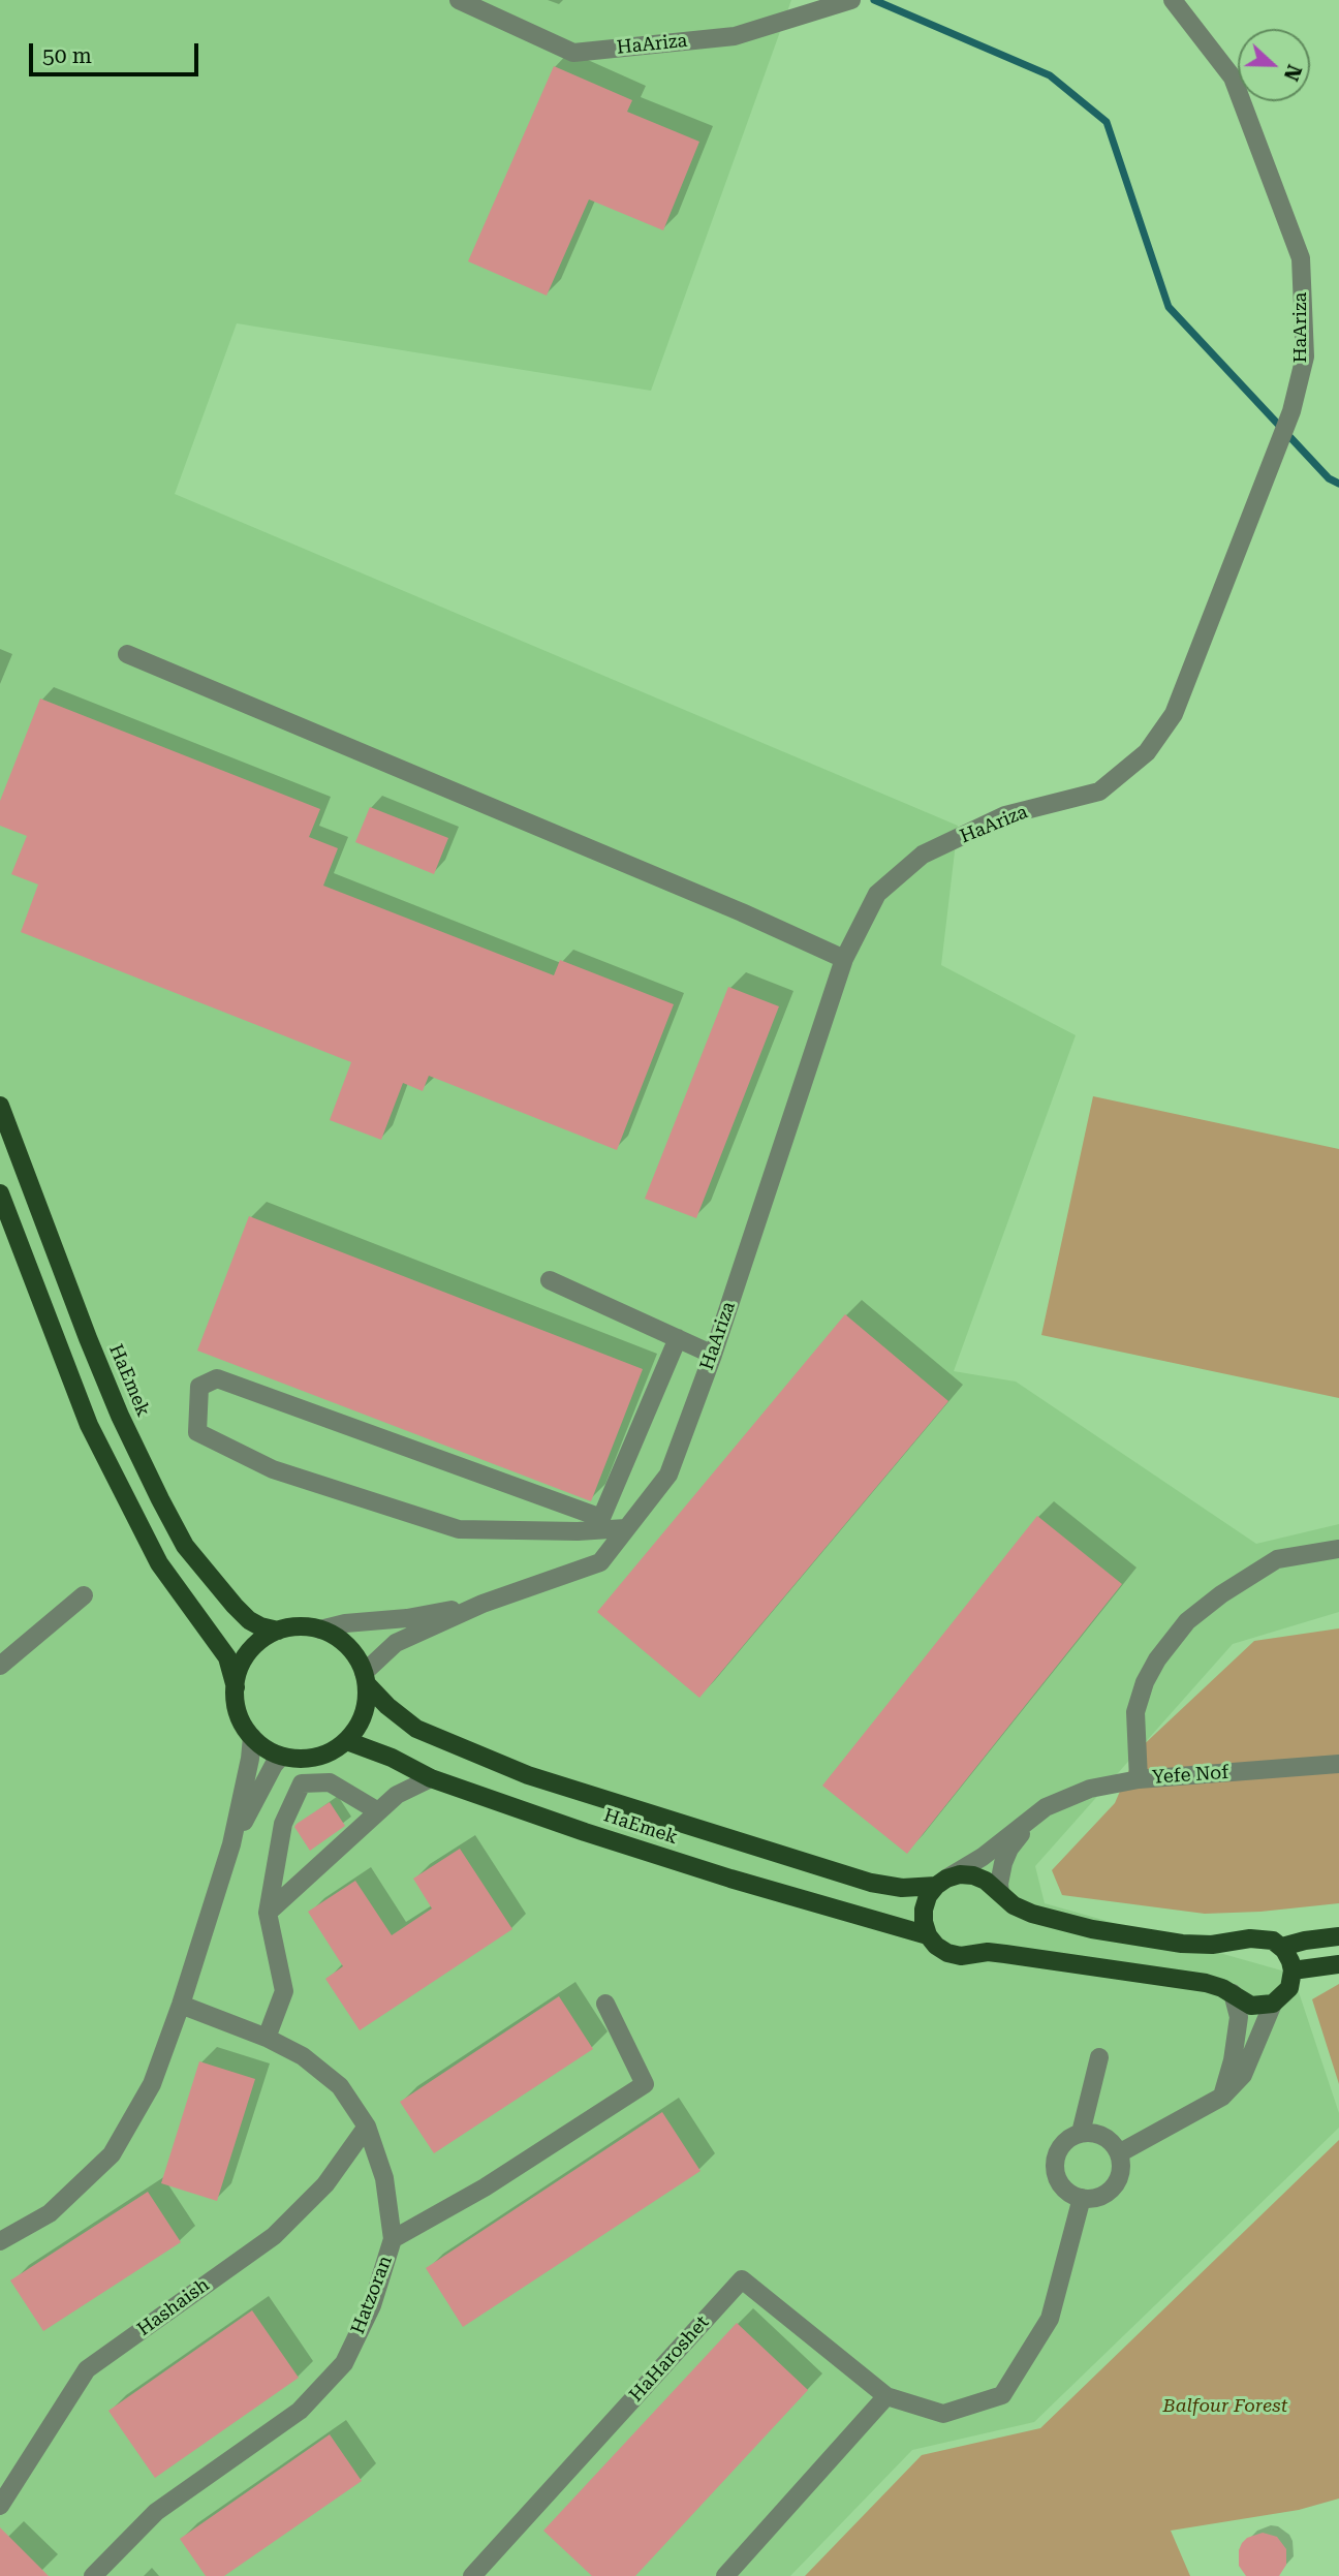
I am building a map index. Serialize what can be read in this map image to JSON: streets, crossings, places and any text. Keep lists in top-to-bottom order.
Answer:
{
  "streets": {
    "main road": ["HaEmek"],
    "street": [
      "HaAriza",
      "Yefe Nof",
      "Hatzoran",
      "Hashaish",
      "HaHaroshet"
    ]
  },
  "crossings": [
    ["HaAriza", "HaEmek"],
    ["HaEmek", "Yefe Nof"],
    ["Hatzoran", "Hashaish"]
  ],
  "parks": ["Balfour Forest"],
  "scale_bar": "50 m",
  "north": "right"
}
